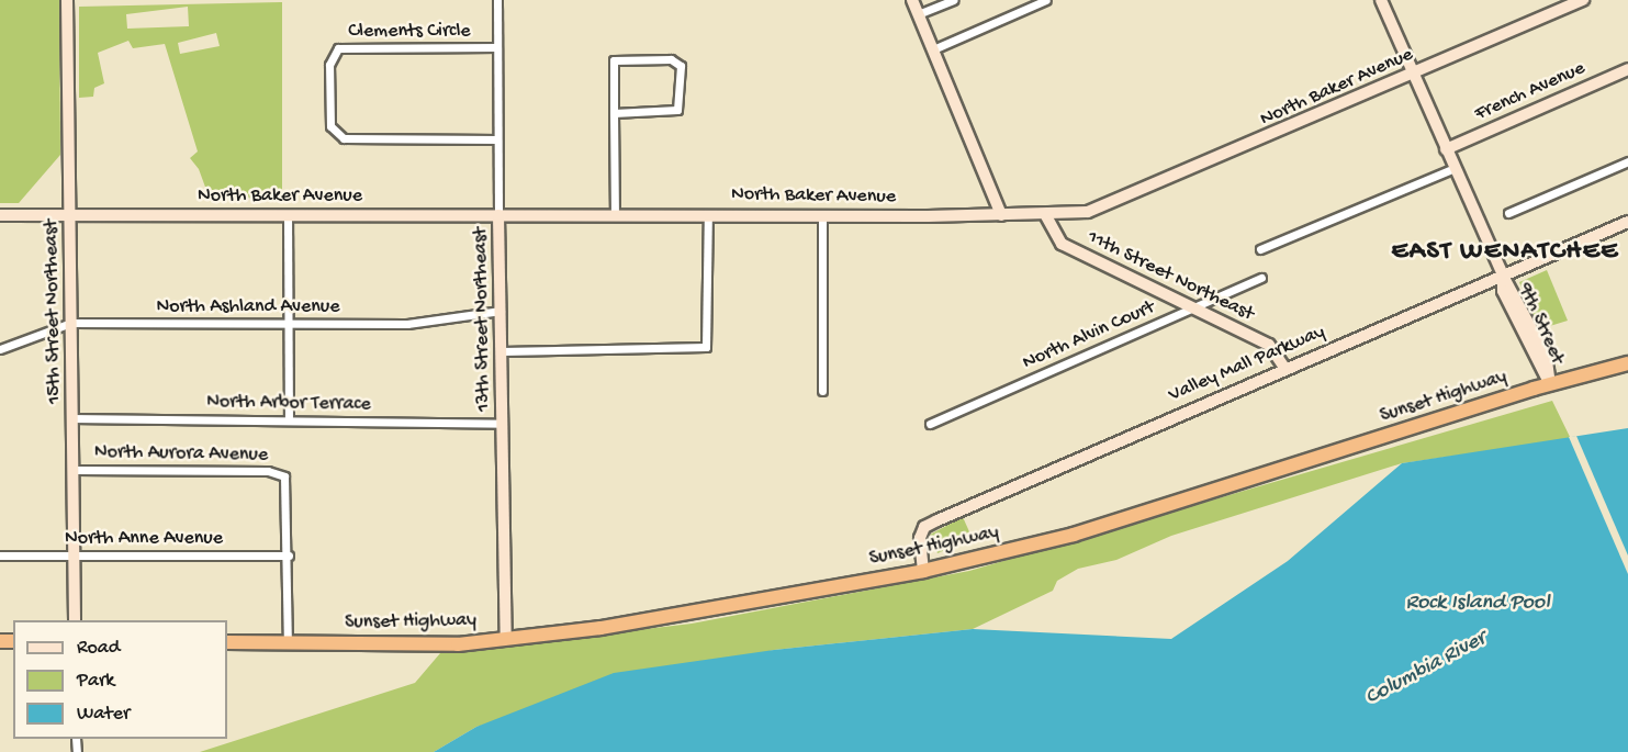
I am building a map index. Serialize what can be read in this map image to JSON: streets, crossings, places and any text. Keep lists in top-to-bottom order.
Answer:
{
  "streets": {
    "highway": ["Sunset Highway"],
    "main road": [
      "North Baker Avenue",
      "French Avenue",
      "11th Street Northeast",
      "15th Street Northeast",
      "13th Street Northeast",
      "9th Street",
      "Valley Mall Parkway"
    ],
    "street": [
      "Clements Circle",
      "North Ashland Avenue",
      "North Alvin Court",
      "North Arbor Terrace",
      "North Aurora Avenue",
      "North Anne Avenue"
    ]
  },
  "crossings": [
    ["Clements Circle", "13th Street Northeast"],
    ["North Baker Avenue", "11th Street Northeast"],
    ["North Baker Avenue", "15th Street Northeast"],
    ["North Baker Avenue", "13th Street Northeast"],
    ["North Baker Avenue", "9th Street"],
    ["French Avenue", "9th Street"],
    ["11th Street Northeast", "North Alvin Court"],
    ["11th Street Northeast", "Valley Mall Parkway"],
    ["North Ashland Avenue", "15th Street Northeast"],
    ["North Ashland Avenue", "13th Street Northeast"],
    ["15th Street Northeast", "North Arbor Terrace"],
    ["15th Street Northeast", "North Aurora Avenue"],
    ["15th Street Northeast", "North Anne Avenue"],
    ["13th Street Northeast", "Sunset Highway"],
    ["13th Street Northeast", "North Arbor Terrace"],
    ["9th Street", "Valley Mall Parkway"],
    ["9th Street", "Sunset Highway"],
    ["Valley Mall Parkway", "Sunset Highway"],
    ["North Aurora Avenue", "North Anne Avenue"]
  ],
  "districts": ["EAST WENATCHEE"],
  "water": ["Rock Island Pool", "Columbia River"],
  "legend": ["Road", "Park", "Water"]
}
